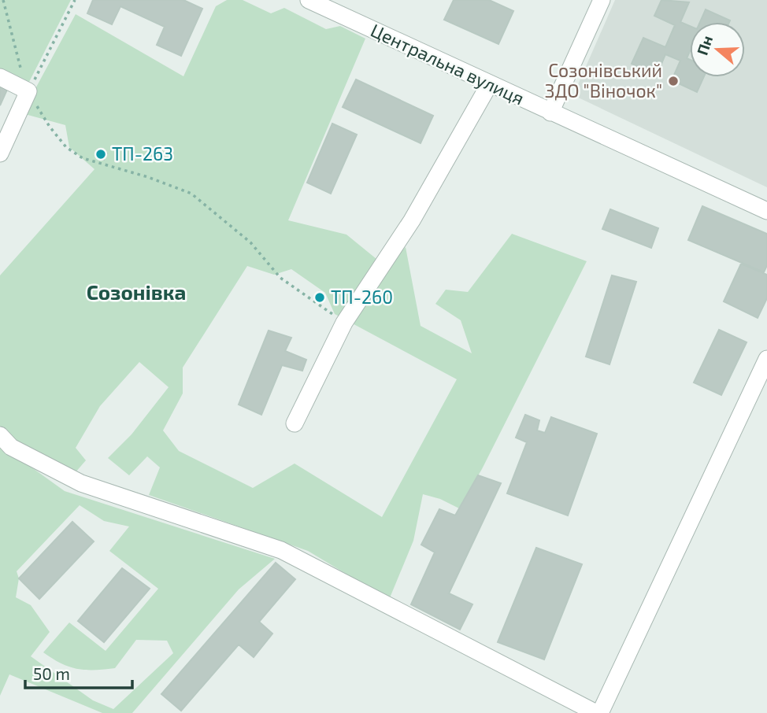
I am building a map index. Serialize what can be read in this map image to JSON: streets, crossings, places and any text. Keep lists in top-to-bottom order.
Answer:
{
  "streets": {
    "street": ["Центральна вулиця"]
  },
  "districts": ["Созонівка"],
  "places": ["Созонівський ЗДО \"Віночок\"", "ТП-263", "ТП-260"],
  "scale_bar": "50 m",
  "north": "left"
}
